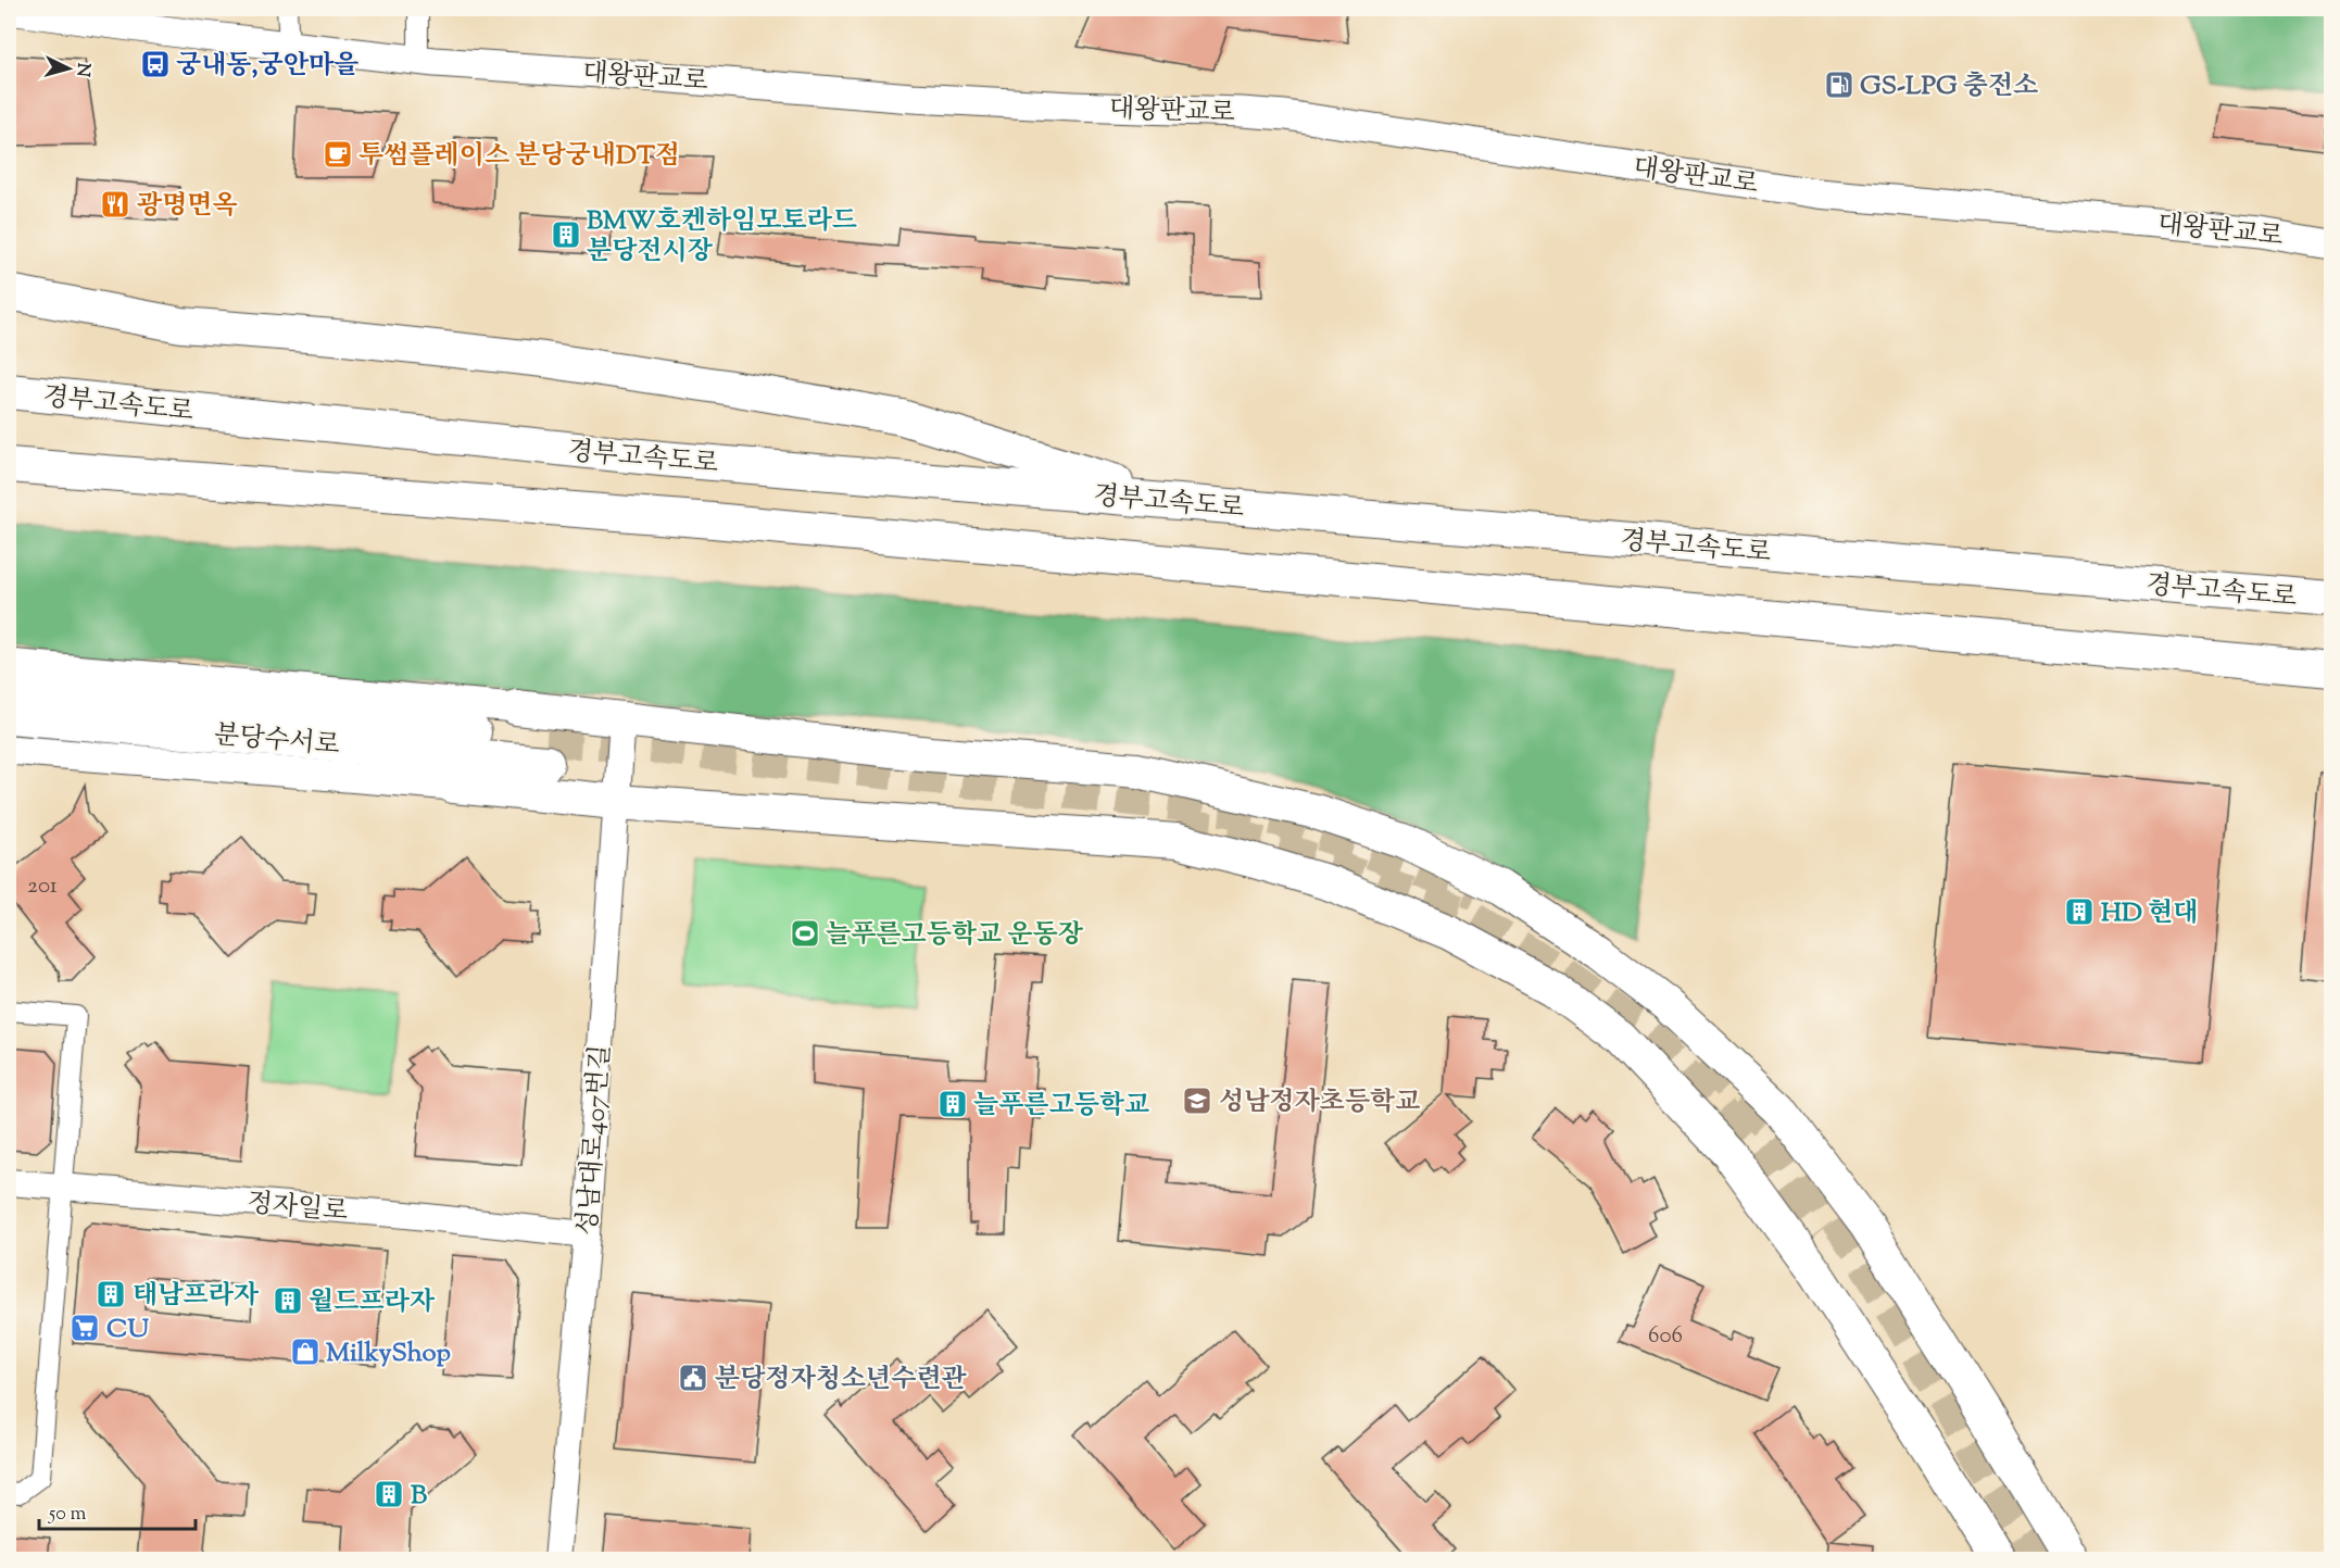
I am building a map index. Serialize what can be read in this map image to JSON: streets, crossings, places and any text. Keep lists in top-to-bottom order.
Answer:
{
  "streets": {
    "highway": ["경부고속도로", "분당수서로"],
    "main road": ["대왕판교로"],
    "street": ["성남대로407번길", "정자일로"]
  },
  "crossings": [
    ["성남대로407번길", "정자일로"]
  ],
  "places": {
    "bus stop": ["궁내동,궁안마을"],
    "fuel station": ["GS-LPG 충전소"],
    "cafe": ["투썸플레이스 분당궁내DT점"],
    "restaurant": ["광명면옥"],
    "building": [
      "BMW호켄하임모토라드 분당전시장",
      "HD 현대",
      "늘푸른고등학교",
      "태남프라자",
      "월드프라자",
      "B"
    ],
    "sports": ["늘푸른고등학교 운동장"],
    "school or university": ["성남정자초등학교"],
    "supermarket": ["CU"],
    "shop": ["MilkyShop"],
    "public building": ["분당정자청소년수련관"]
  },
  "house_numbers": ["201", "606"],
  "scale_bar": "50 m",
  "north": "right"
}
